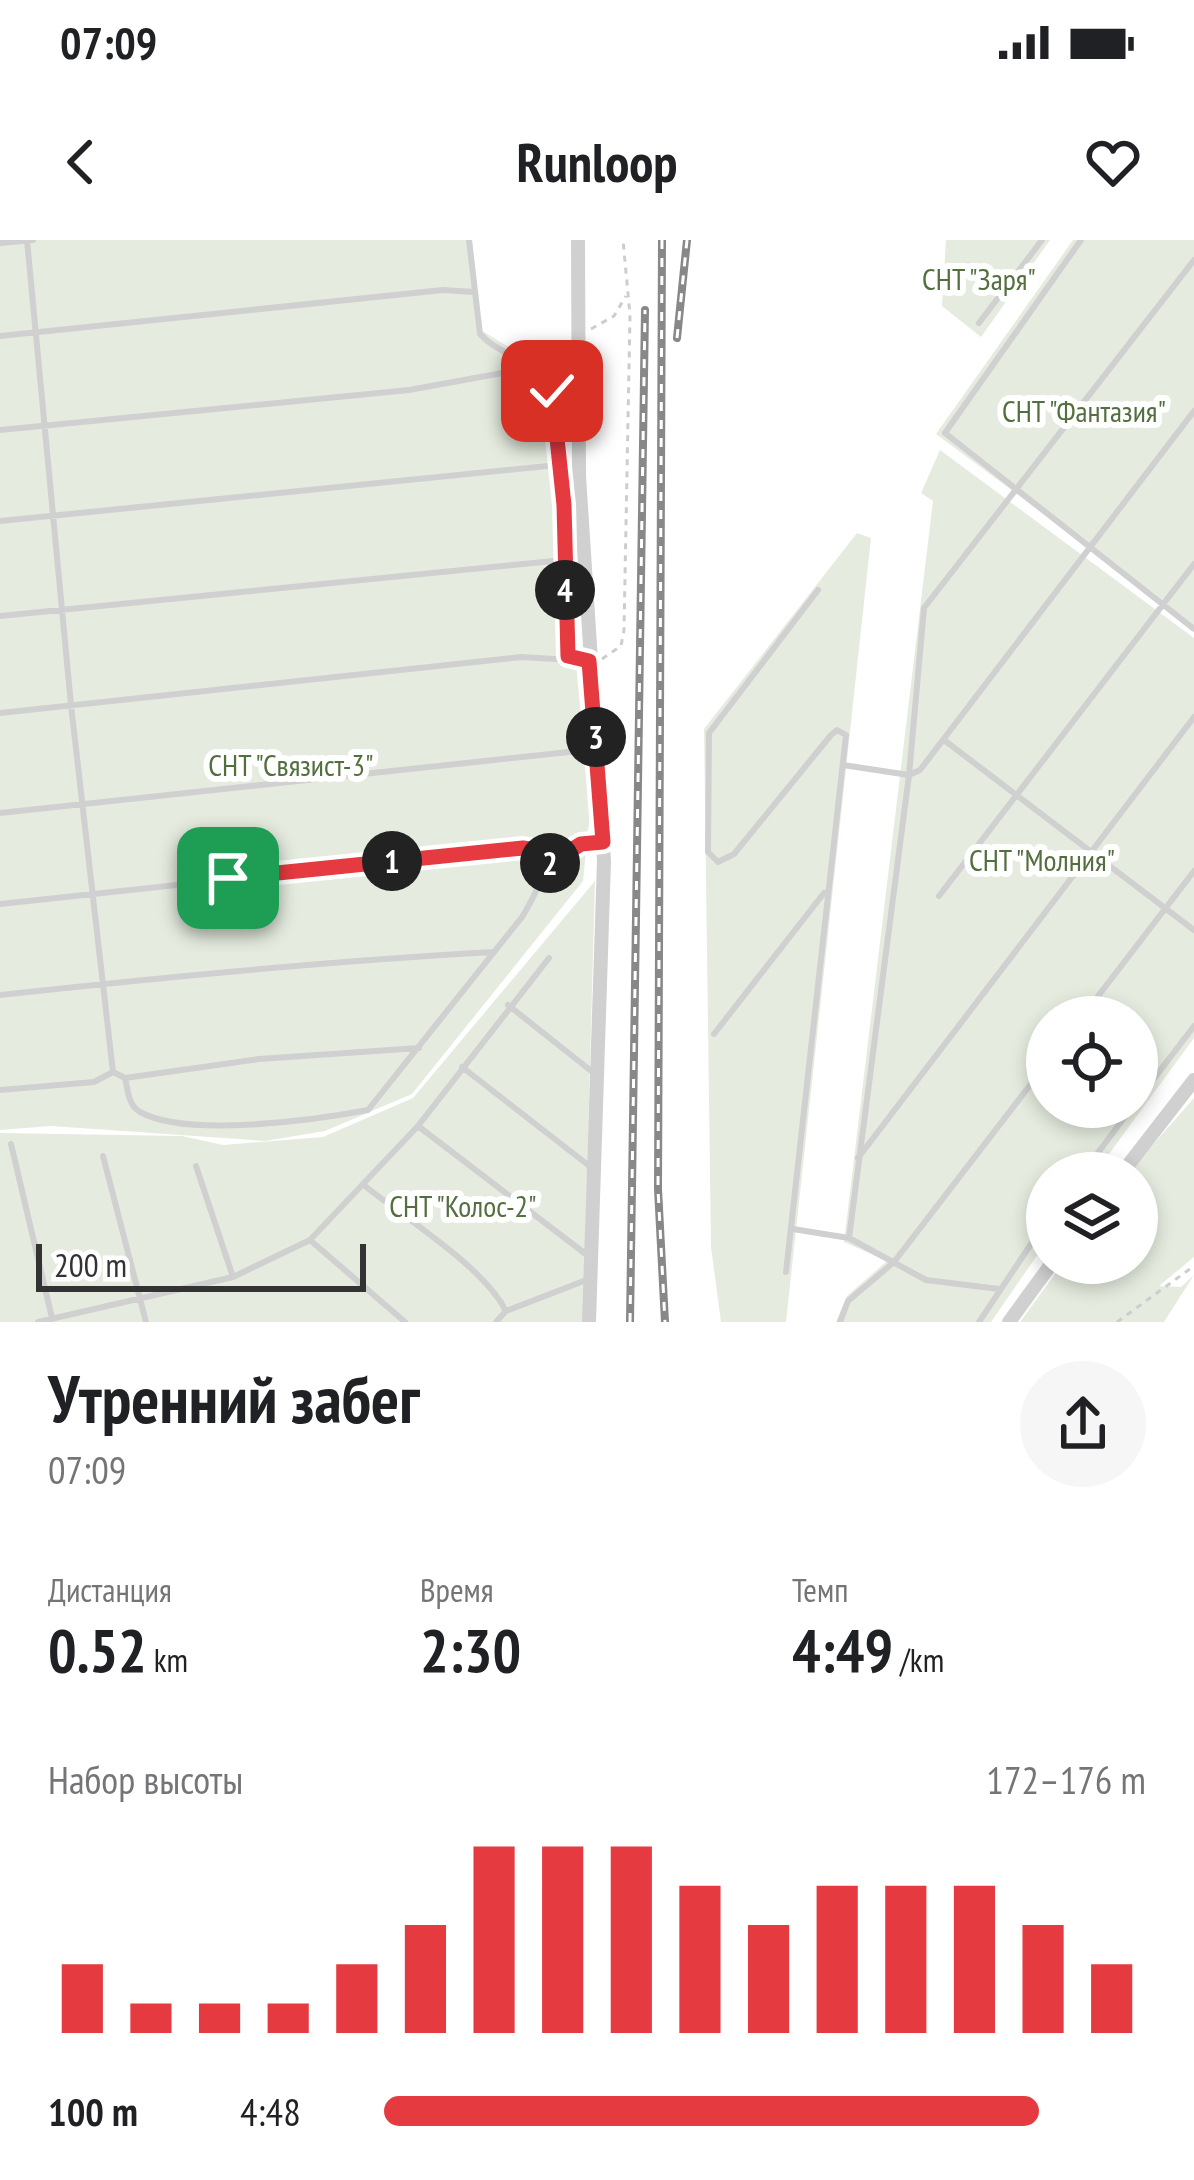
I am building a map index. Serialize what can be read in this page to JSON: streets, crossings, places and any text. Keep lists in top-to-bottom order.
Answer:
{
  "parks": [
    "СНТ \"Заря\"",
    "СНТ \"Фантазия\"",
    "СНТ \"Связист-3\"",
    "СНТ \"Молния\"",
    "СНТ \"Колос-2\""
  ],
  "scale_bar": "200 m",
  "page": {
    "status": "07:09",
    "header": "Runloop",
    "pins": [
      "4",
      "3",
      "1",
      "2"
    ],
    "scale": "200 m",
    "heading": ["Утренний забег", "07:09"],
    "stats": [
      ["Дистанция", "0.52 km"],
      ["Время", "2:30"],
      ["Темп", "4:49 /km"]
    ],
    "chart": ["Набор высоты", "172–176 m"],
    "list": [
      {
        "name": "100 m",
        "note": "4:48"
      }
    ]
  }
}
